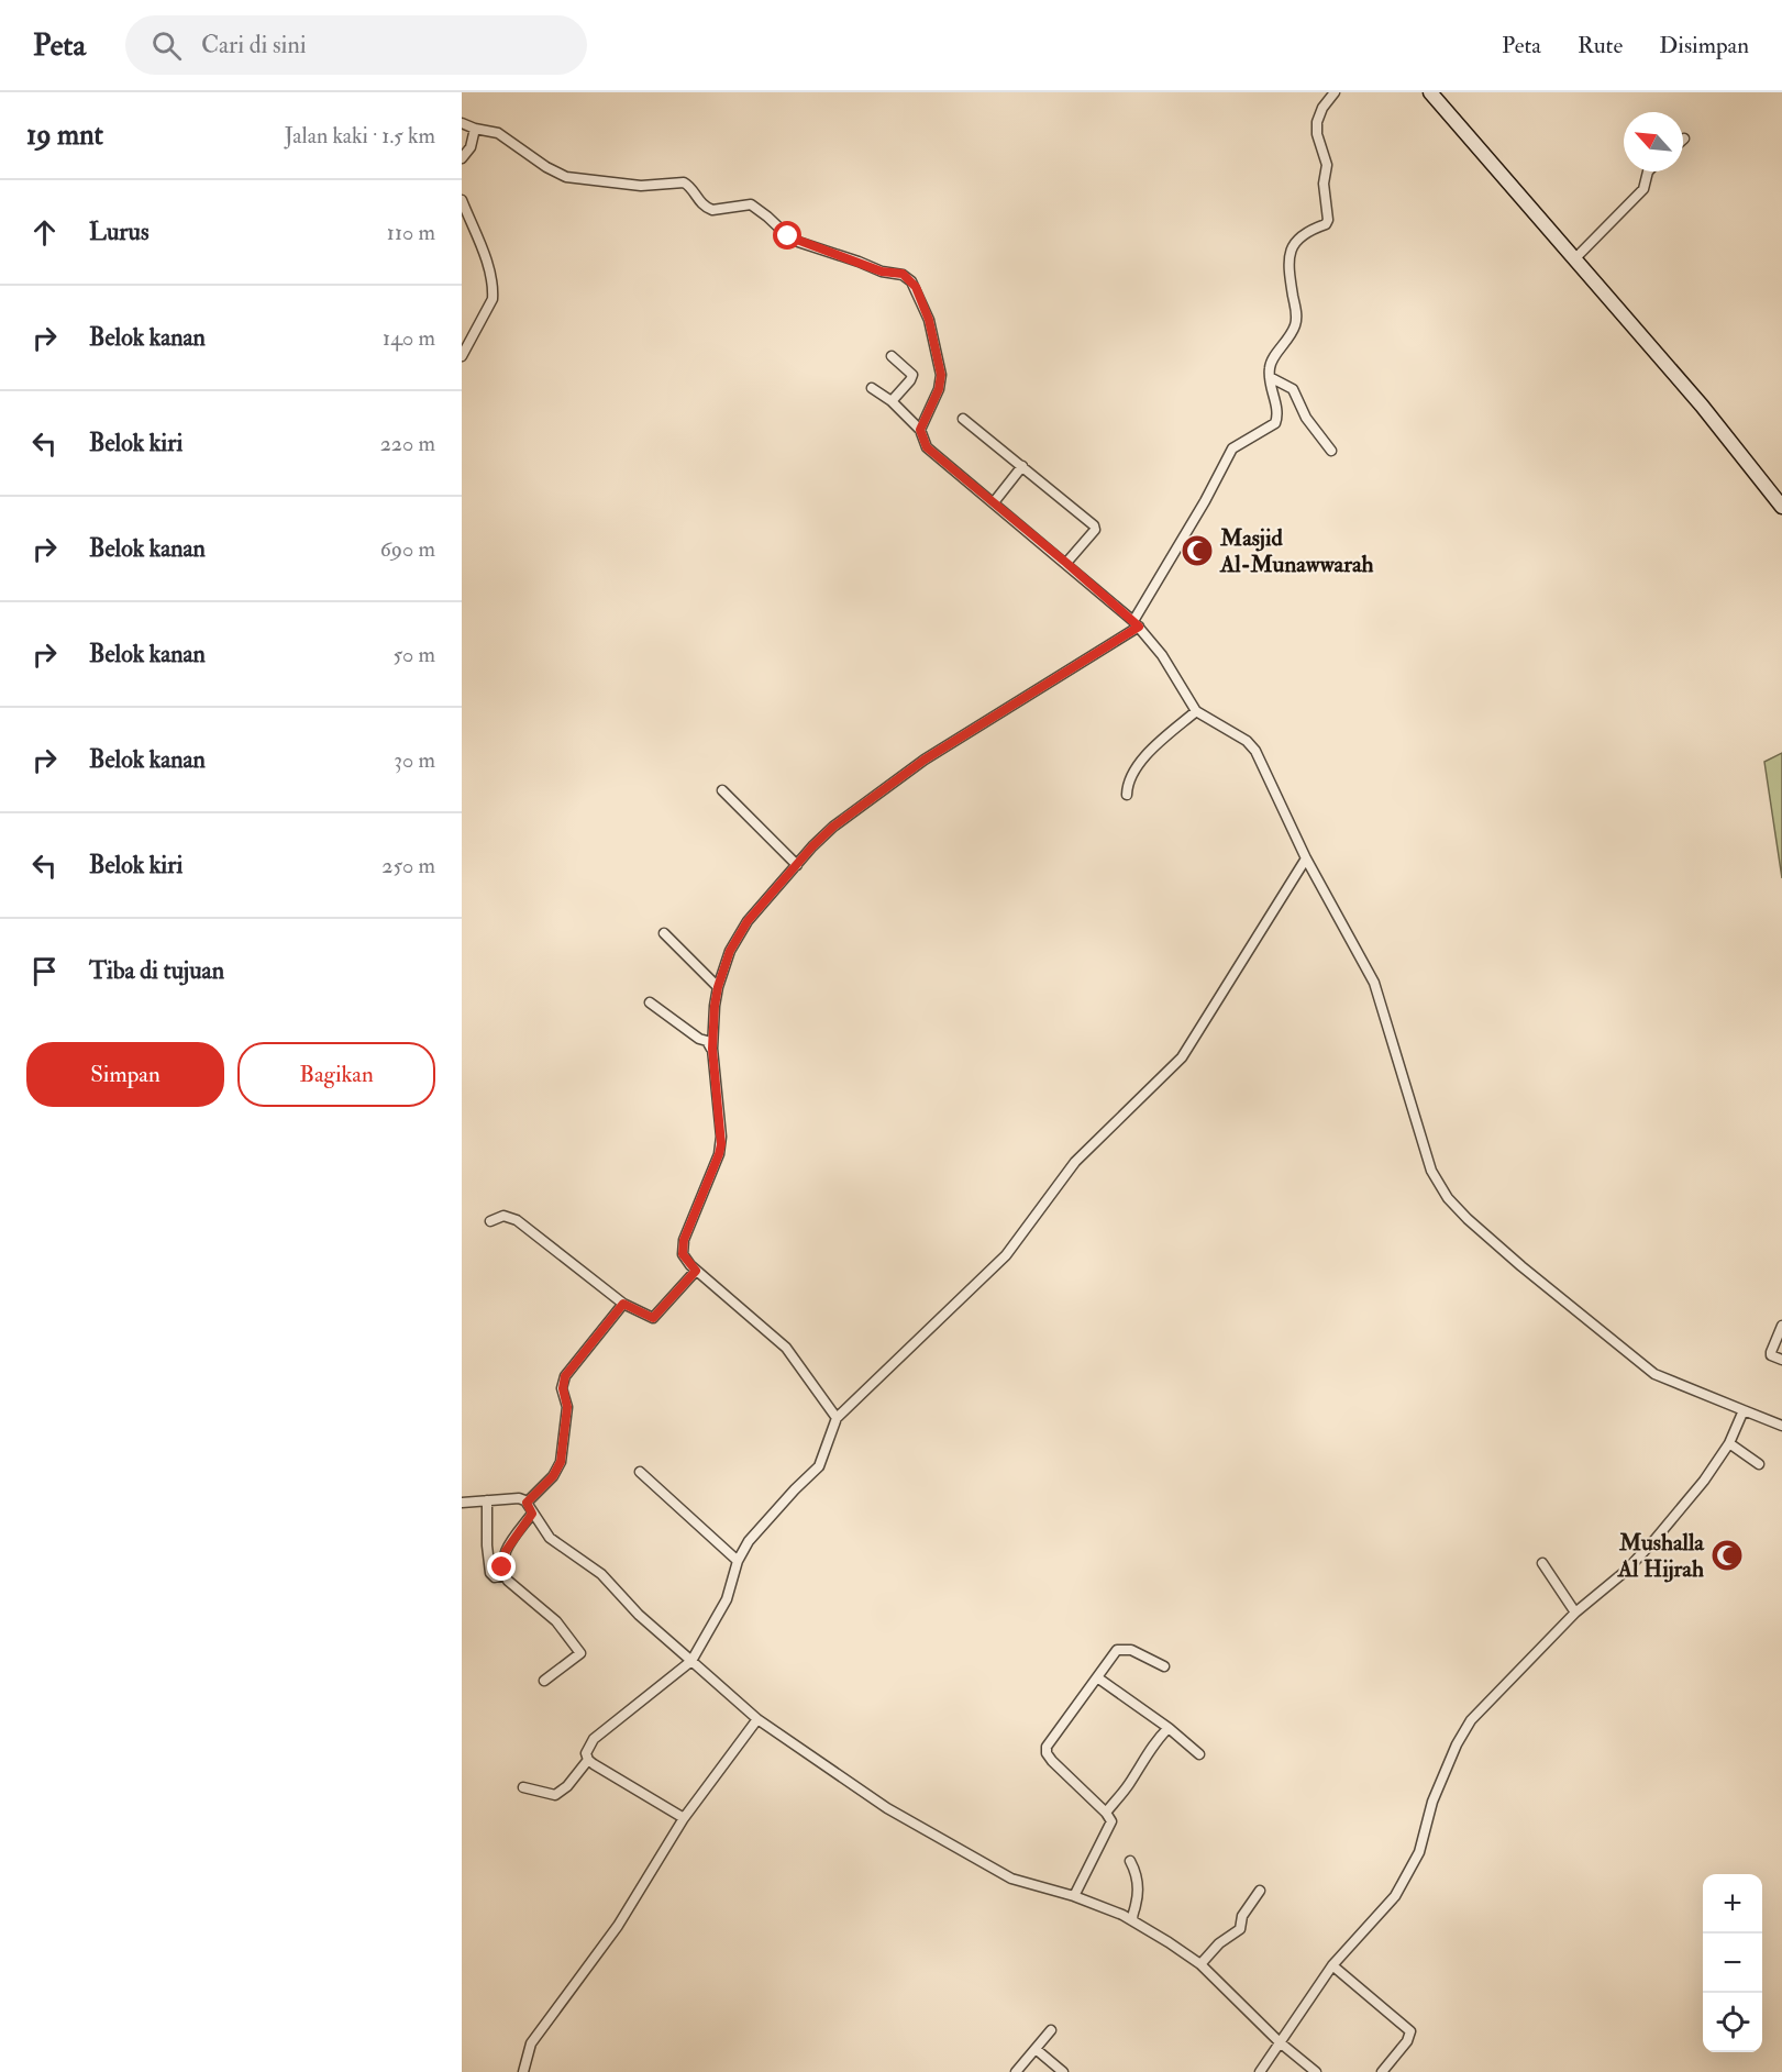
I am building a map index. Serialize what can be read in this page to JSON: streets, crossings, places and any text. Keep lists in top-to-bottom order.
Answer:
{
  "places": {
    "mosque": ["Masjid Al-Munawwarah", "Mushalla Al Hijrah"]
  },
  "north": "top left",
  "page": {
    "header": "Peta",
    "search": "Cari di sini",
    "nav": ["Peta", "Rute", "Disimpan"],
    "heading": ["19 mnt", "Jalan kaki · 1.5 km"],
    "list": [
      ["Lurus", "110 m"],
      ["Belok kanan", "140 m"],
      ["Belok kiri", "220 m"],
      ["Belok kanan", "690 m"],
      ["Belok kanan", "50 m"],
      ["Belok kanan", "30 m"],
      ["Belok kiri", "250 m"],
      "Tiba di tujuan"
    ],
    "buttons": ["Simpan", "Bagikan"],
    "map_buttons": ["+", "−"]
  }
}
